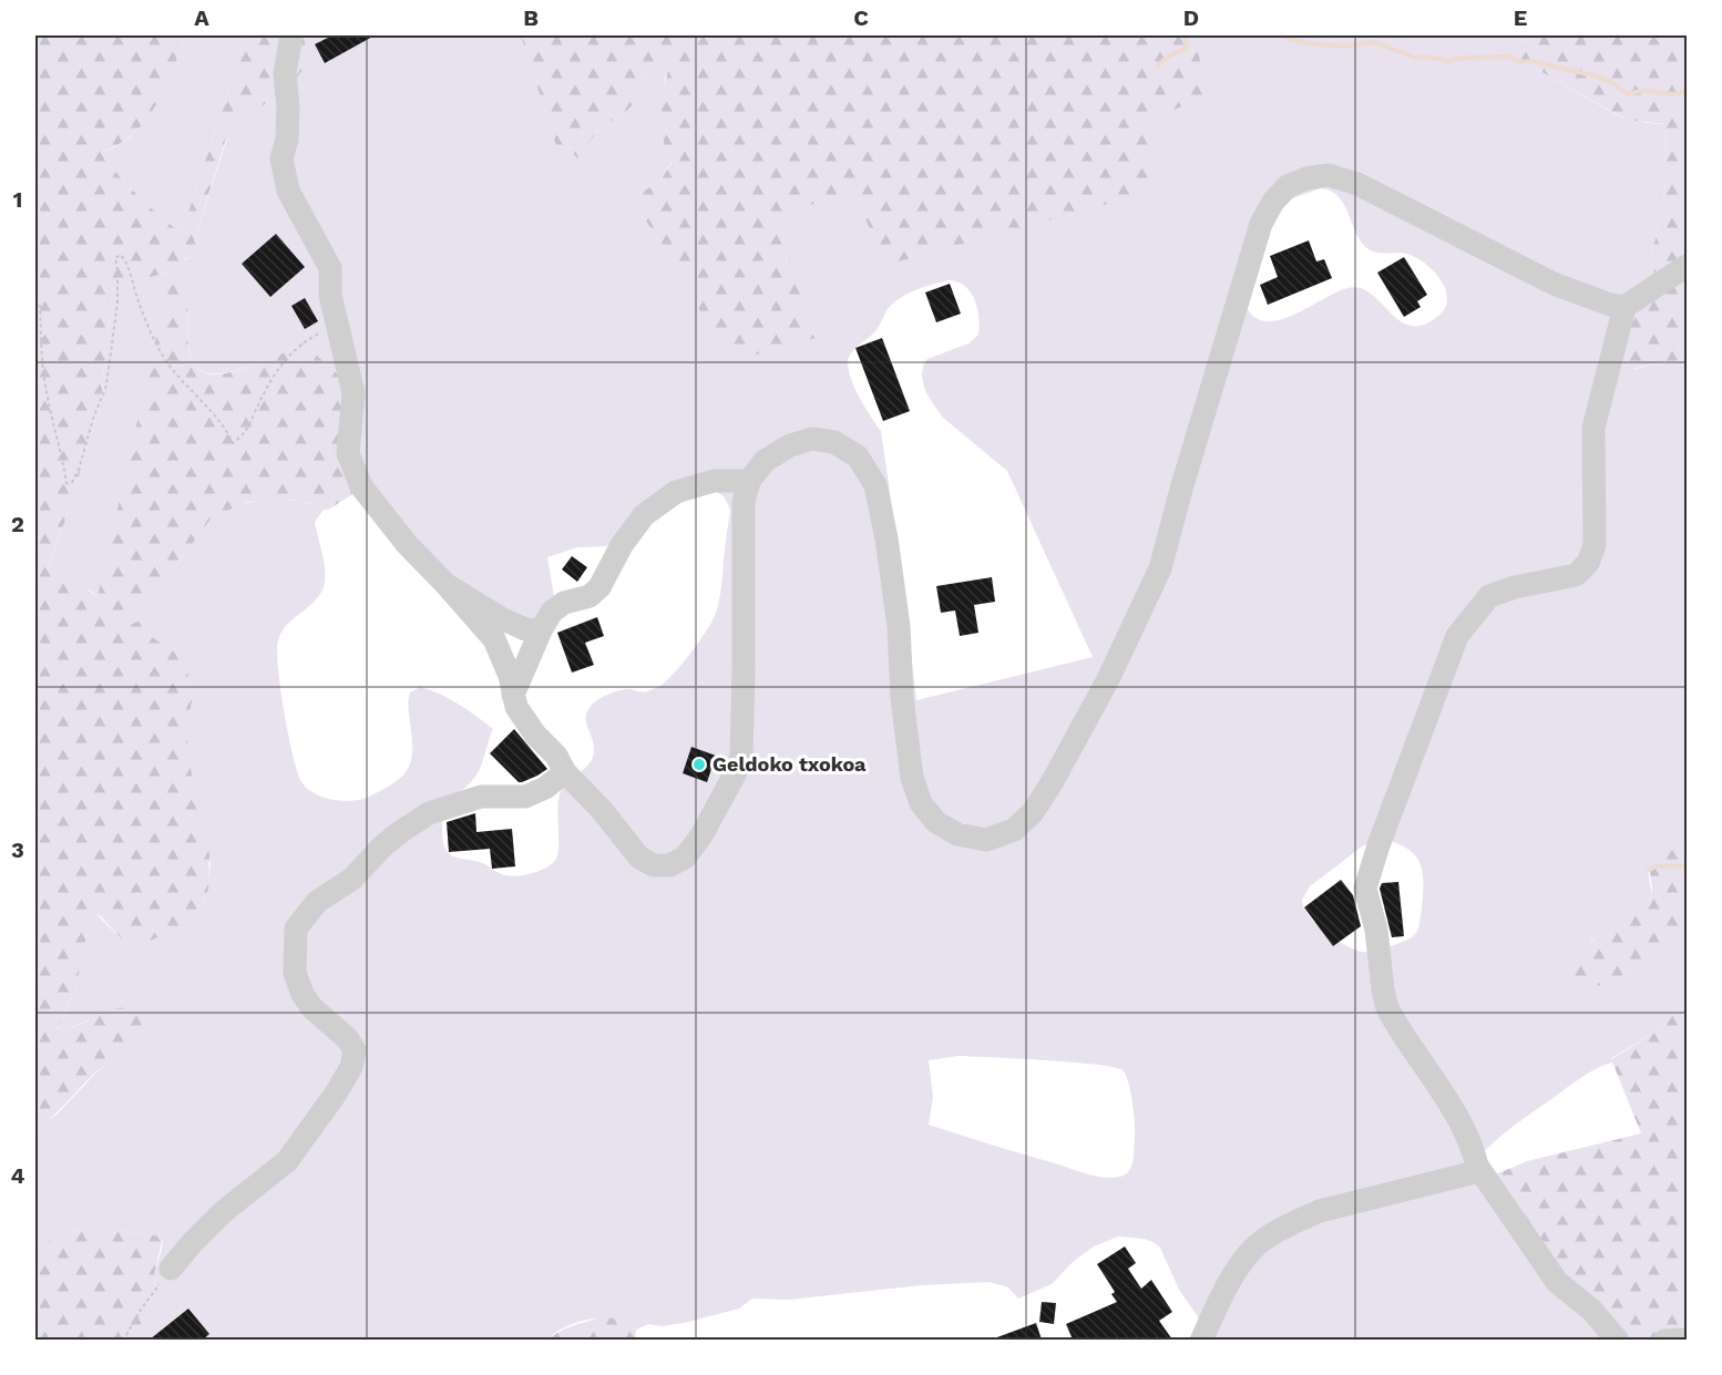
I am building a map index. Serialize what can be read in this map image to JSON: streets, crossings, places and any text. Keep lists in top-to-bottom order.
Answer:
{
  "places": ["Geldoko txokoa"],
  "grid": {
    "columns": [
      "A",
      "B",
      "C",
      "D",
      "E"
    ],
    "rows": [
      "1",
      "2",
      "3",
      "4"
    ]
  }
}
